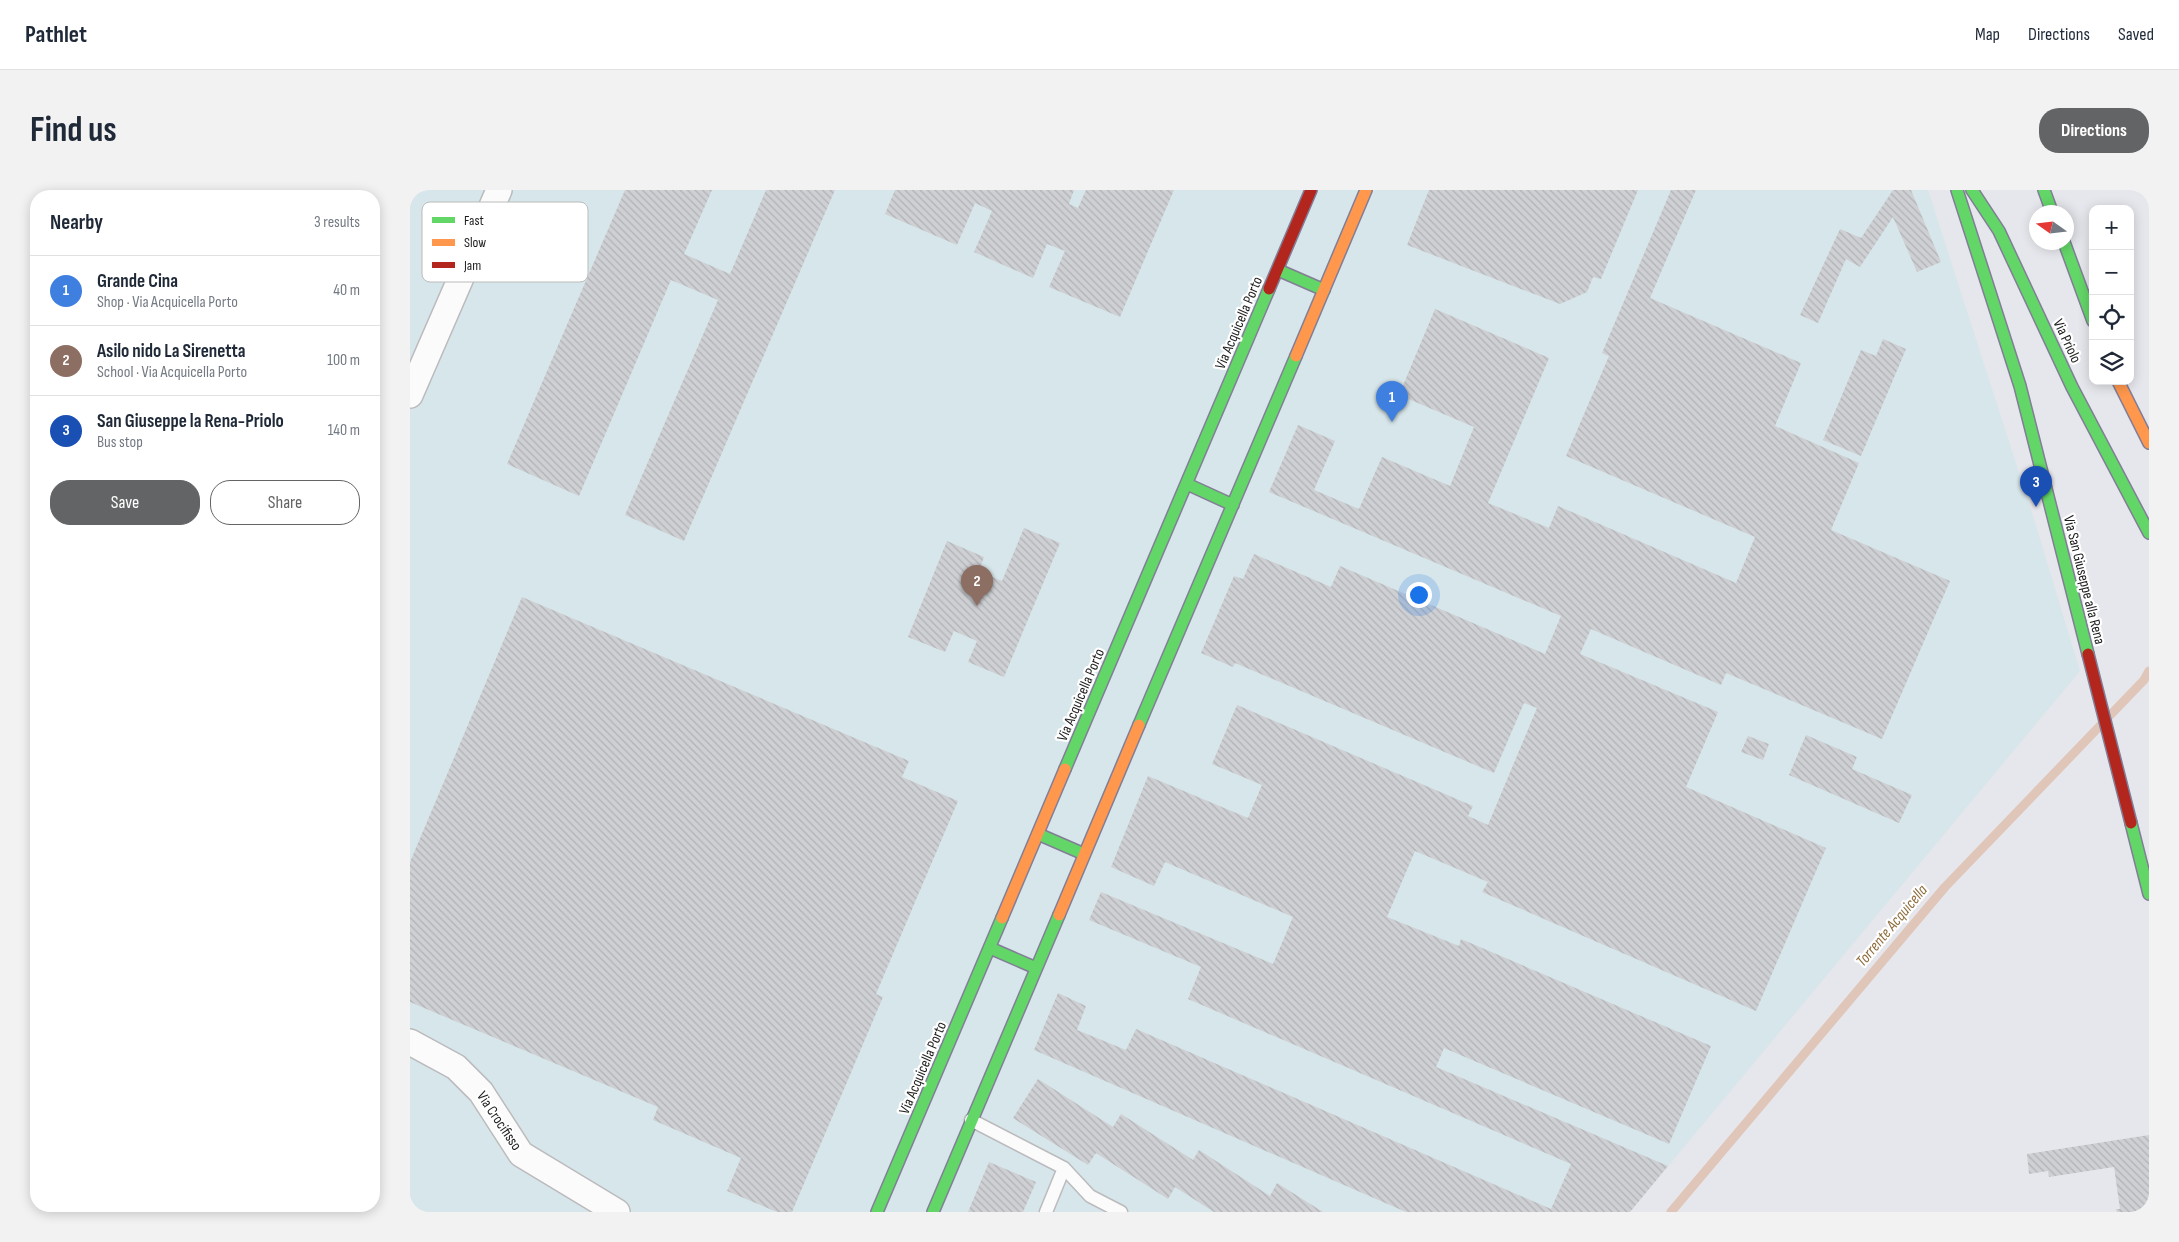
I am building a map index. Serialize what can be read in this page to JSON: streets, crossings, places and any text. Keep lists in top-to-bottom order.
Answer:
{
  "streets": {
    "main road": ["Via Acquicella Porto", "Via Priolo", "Via San Giuseppe alla Rena"],
    "street": ["Via Crocifisso"]
  },
  "water": ["Torrente Acquicella"],
  "legend": ["Fast", "Slow", "Jam"],
  "north": "left",
  "page": {
    "header": "Pathlet",
    "nav": ["Map", "Directions", "Saved"],
    "buttons": [
      "Directions",
      ["Save", "Share"]
    ],
    "title": "Find us",
    "heading": ["Nearby", "3 results"],
    "map_buttons": ["+", "−"],
    "list": [
      {
        "mark": "1",
        "name": "Grande Cina",
        "note": "Shop · Via Acquicella Porto",
        "value": "40 m"
      },
      {
        "mark": "2",
        "name": "Asilo nido La Sirenetta",
        "note": "School · Via Acquicella Porto",
        "value": "100 m"
      },
      {
        "mark": "3",
        "name": "San Giuseppe la Rena-Priolo",
        "note": "Bus stop",
        "value": "140 m"
      }
    ],
    "pins": ["1", "3", "2"]
  }
}
